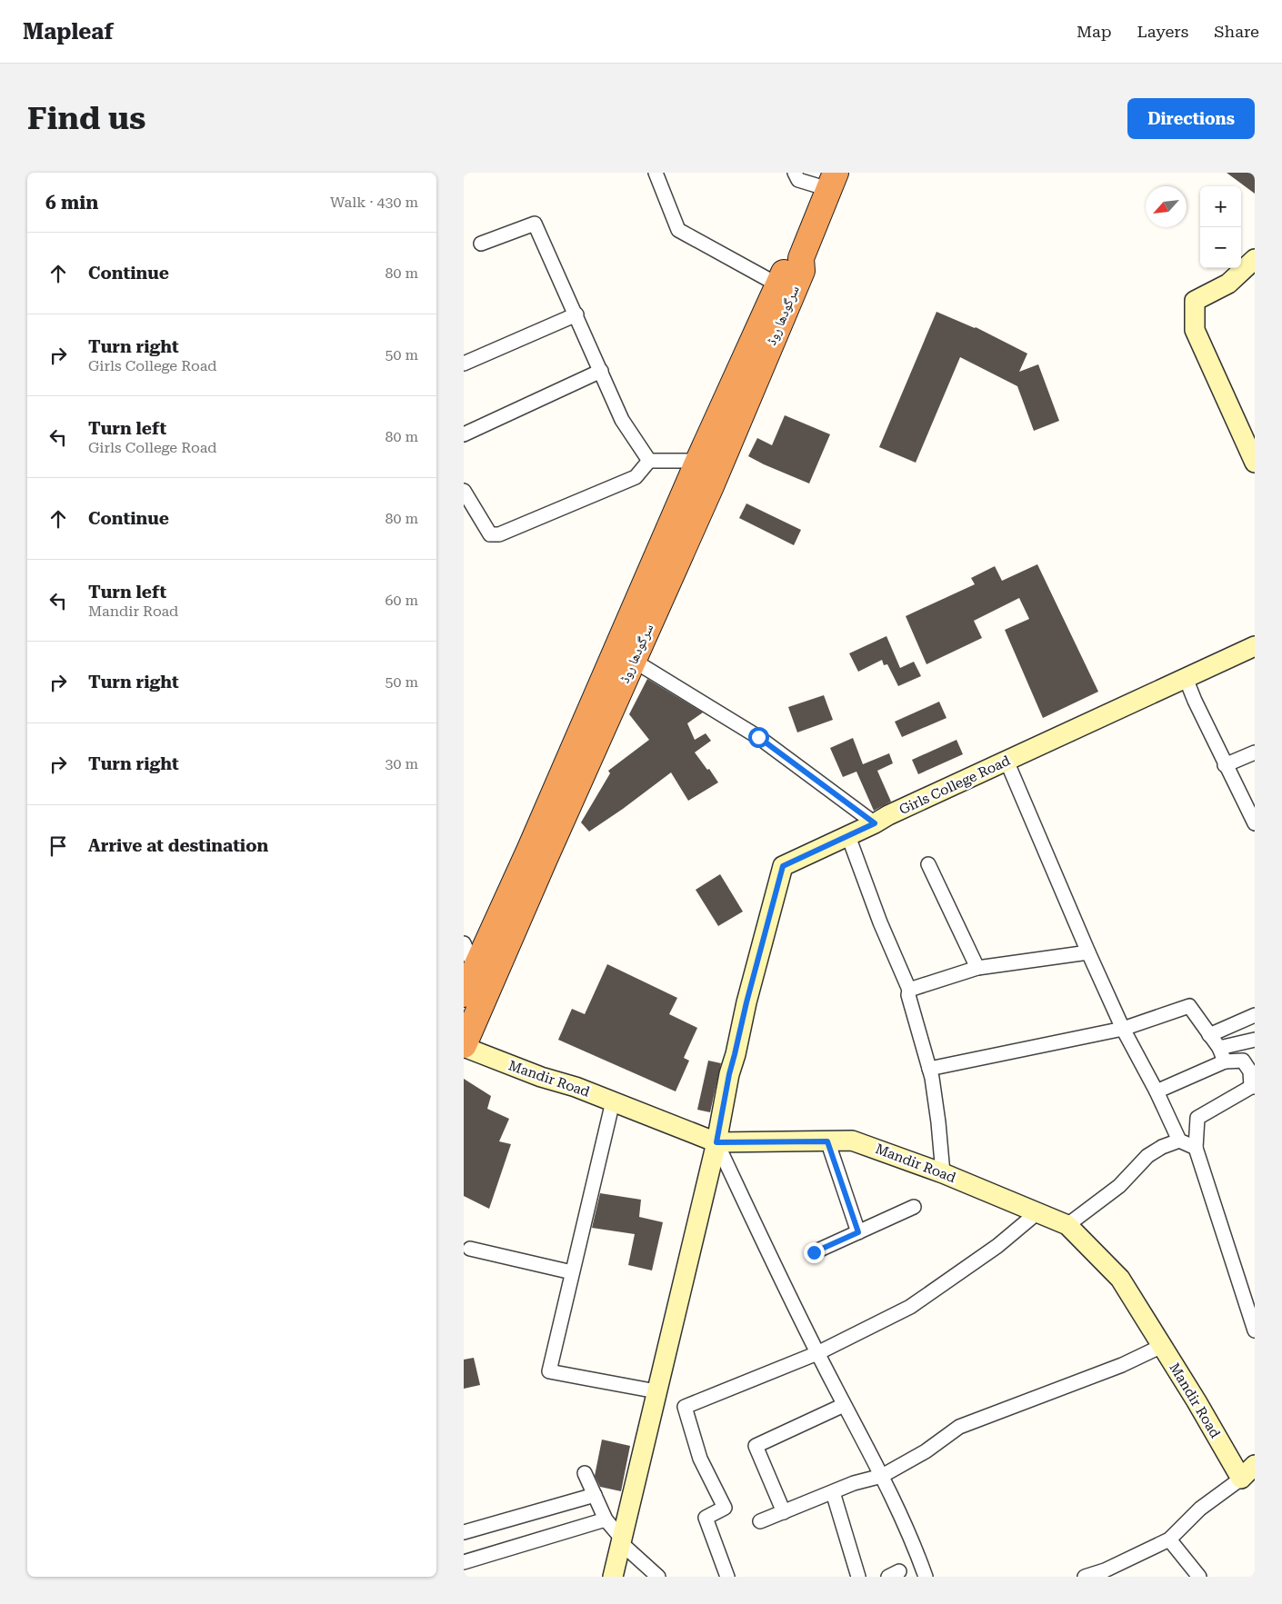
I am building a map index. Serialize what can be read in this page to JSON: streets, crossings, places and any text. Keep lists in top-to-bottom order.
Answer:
{
  "streets": {
    "highway": ["سرگودھا روڈ"],
    "street": ["Girls College Road", "Mandir Road"]
  },
  "crossings": [
    ["سرگودھا روڈ", "Mandir Road"],
    ["Girls College Road", "Mandir Road"]
  ],
  "north": "bottom left",
  "page": {
    "header": "Mapleaf",
    "nav": ["Map", "Layers", "Share"],
    "buttons": "Directions",
    "title": "Find us",
    "heading": ["6 min", "Walk · 430 m"],
    "map_buttons": ["+", "−"],
    "list": [
      ["Continue", "80 m"],
      ["Turn right", "Girls College Road", "50 m"],
      ["Turn left", "Girls College Road", "80 m"],
      ["Continue", "80 m"],
      ["Turn left", "Mandir Road", "60 m"],
      ["Turn right", "50 m"],
      ["Turn right", "30 m"],
      "Arrive at destination"
    ]
  }
}
